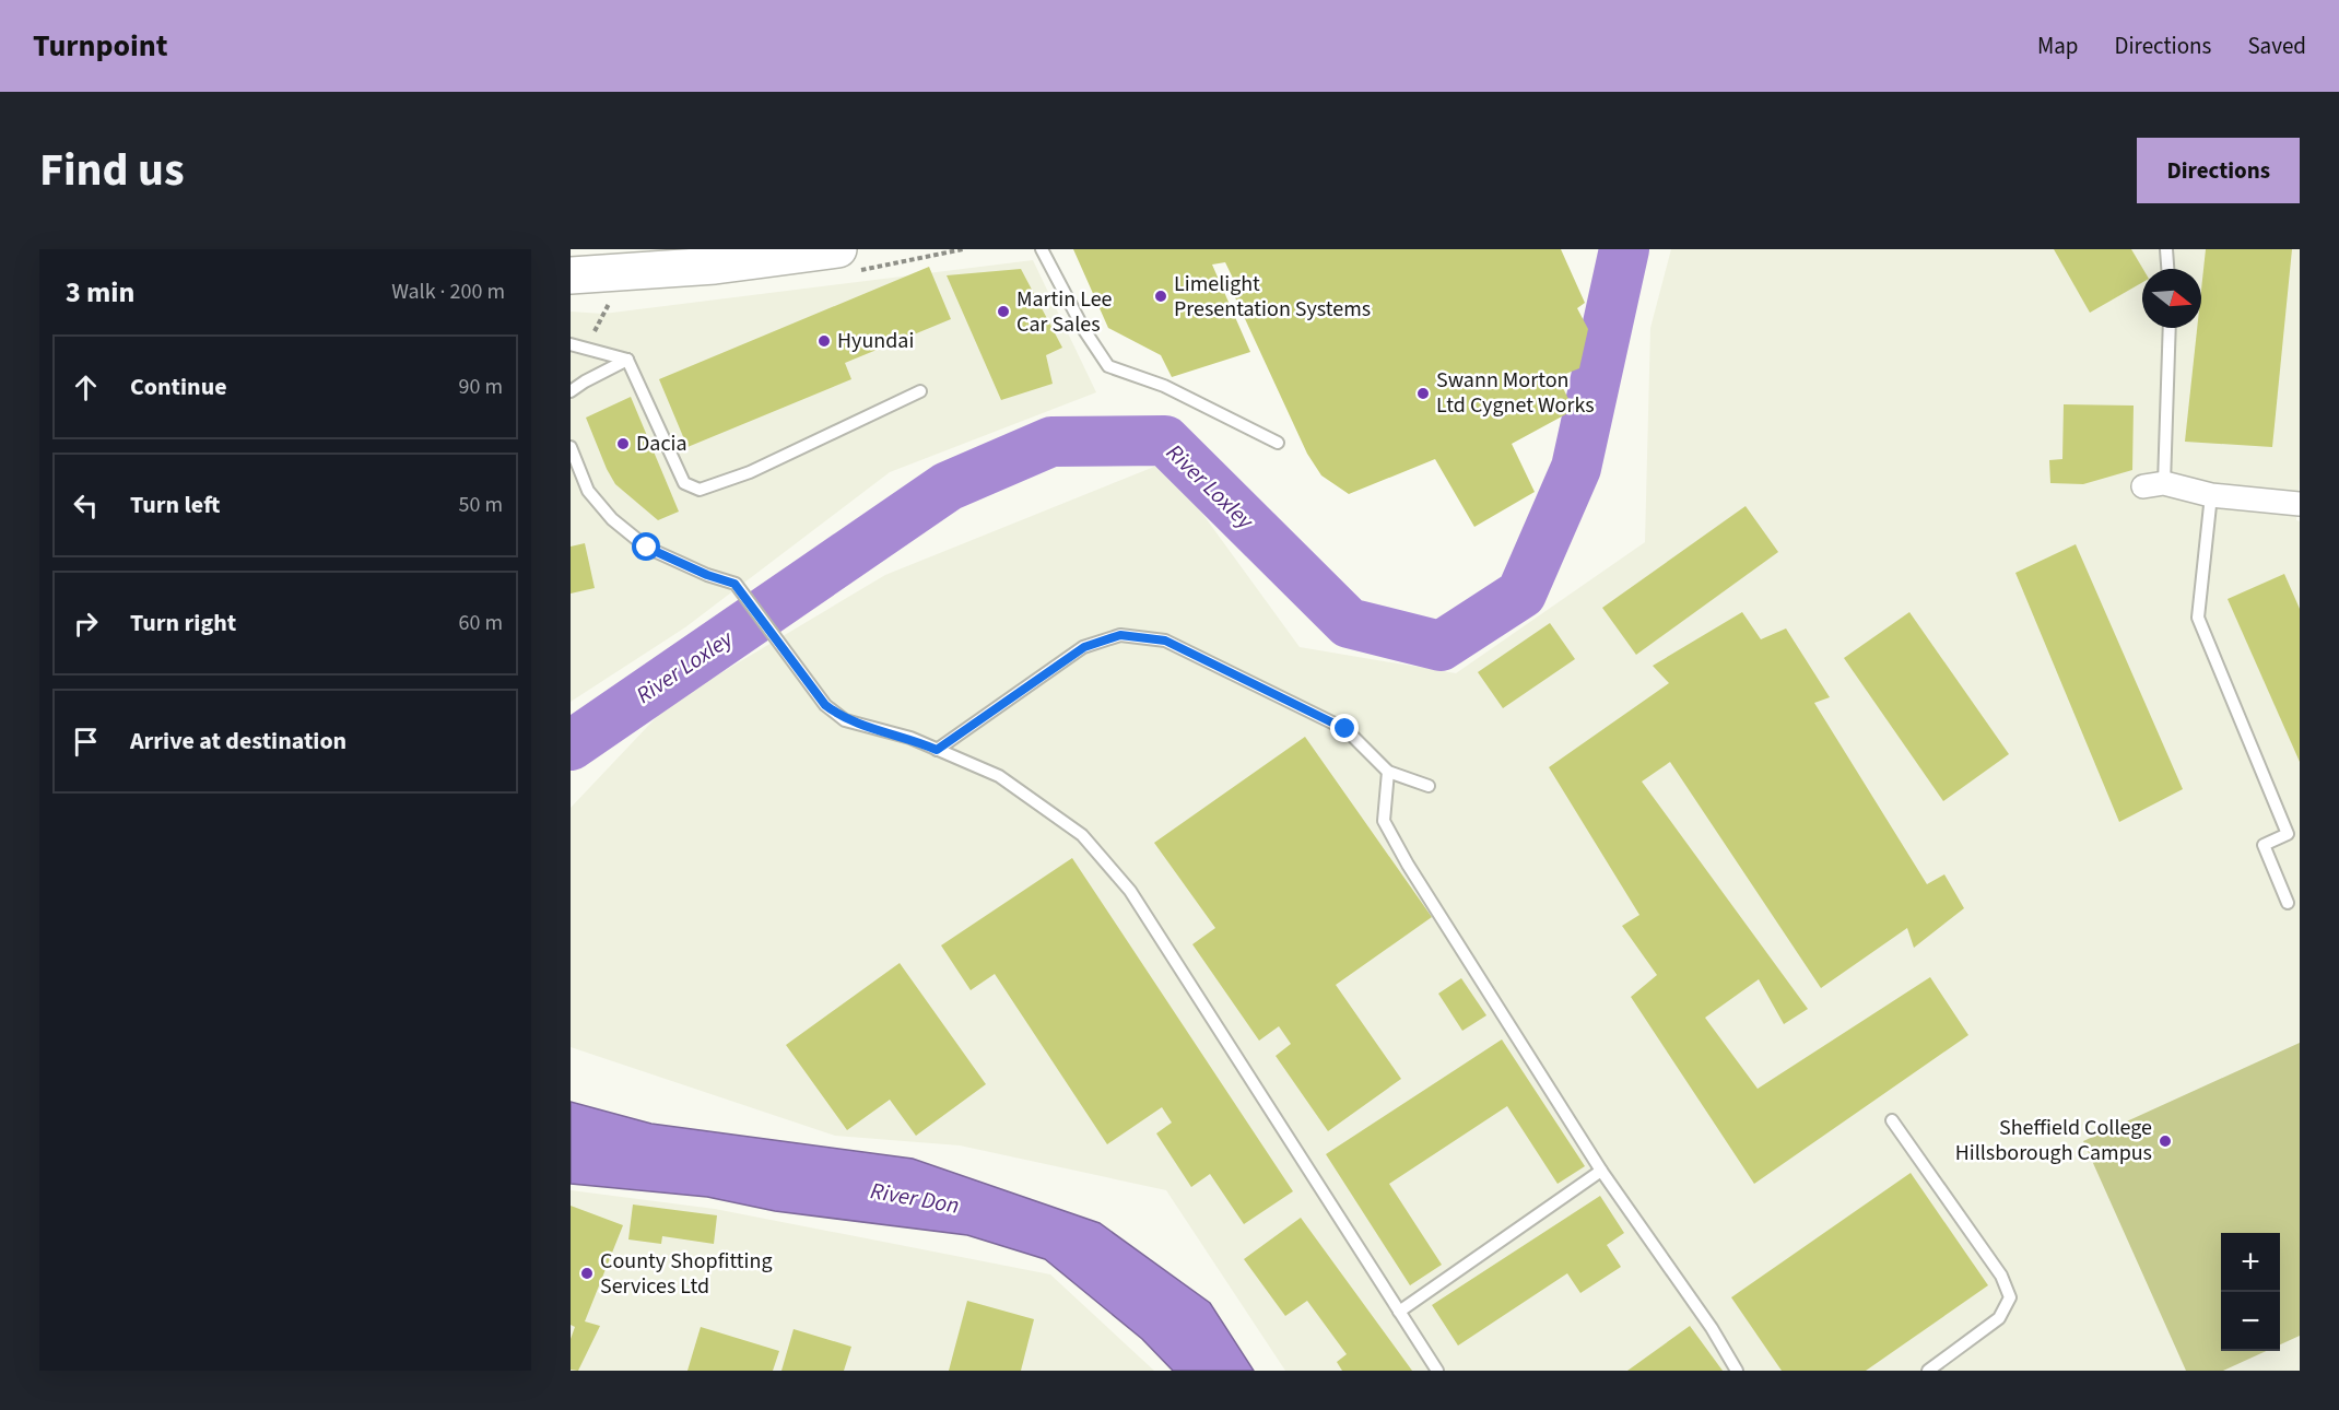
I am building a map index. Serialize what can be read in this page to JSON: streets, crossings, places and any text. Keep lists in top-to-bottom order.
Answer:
{
  "water": ["River Loxley", "River Don"],
  "places": [
    "Limelight Presentation Systems",
    "Martin Lee Car Sales",
    "Hyundai",
    "Swann Morton Ltd Cygnet Works",
    "Dacia",
    "Sheffield College Hillsborough Campus",
    "County Shopfitting Services Ltd"
  ],
  "north": "right",
  "page": {
    "header": "Turnpoint",
    "nav": ["Map", "Directions", "Saved"],
    "title": "Find us",
    "buttons": "Directions",
    "heading": ["3 min", "Walk · 200 m"],
    "list": [
      ["Continue", "90 m"],
      ["Turn left", "50 m"],
      ["Turn right", "60 m"],
      "Arrive at destination"
    ],
    "map_buttons": ["+", "−"]
  }
}
